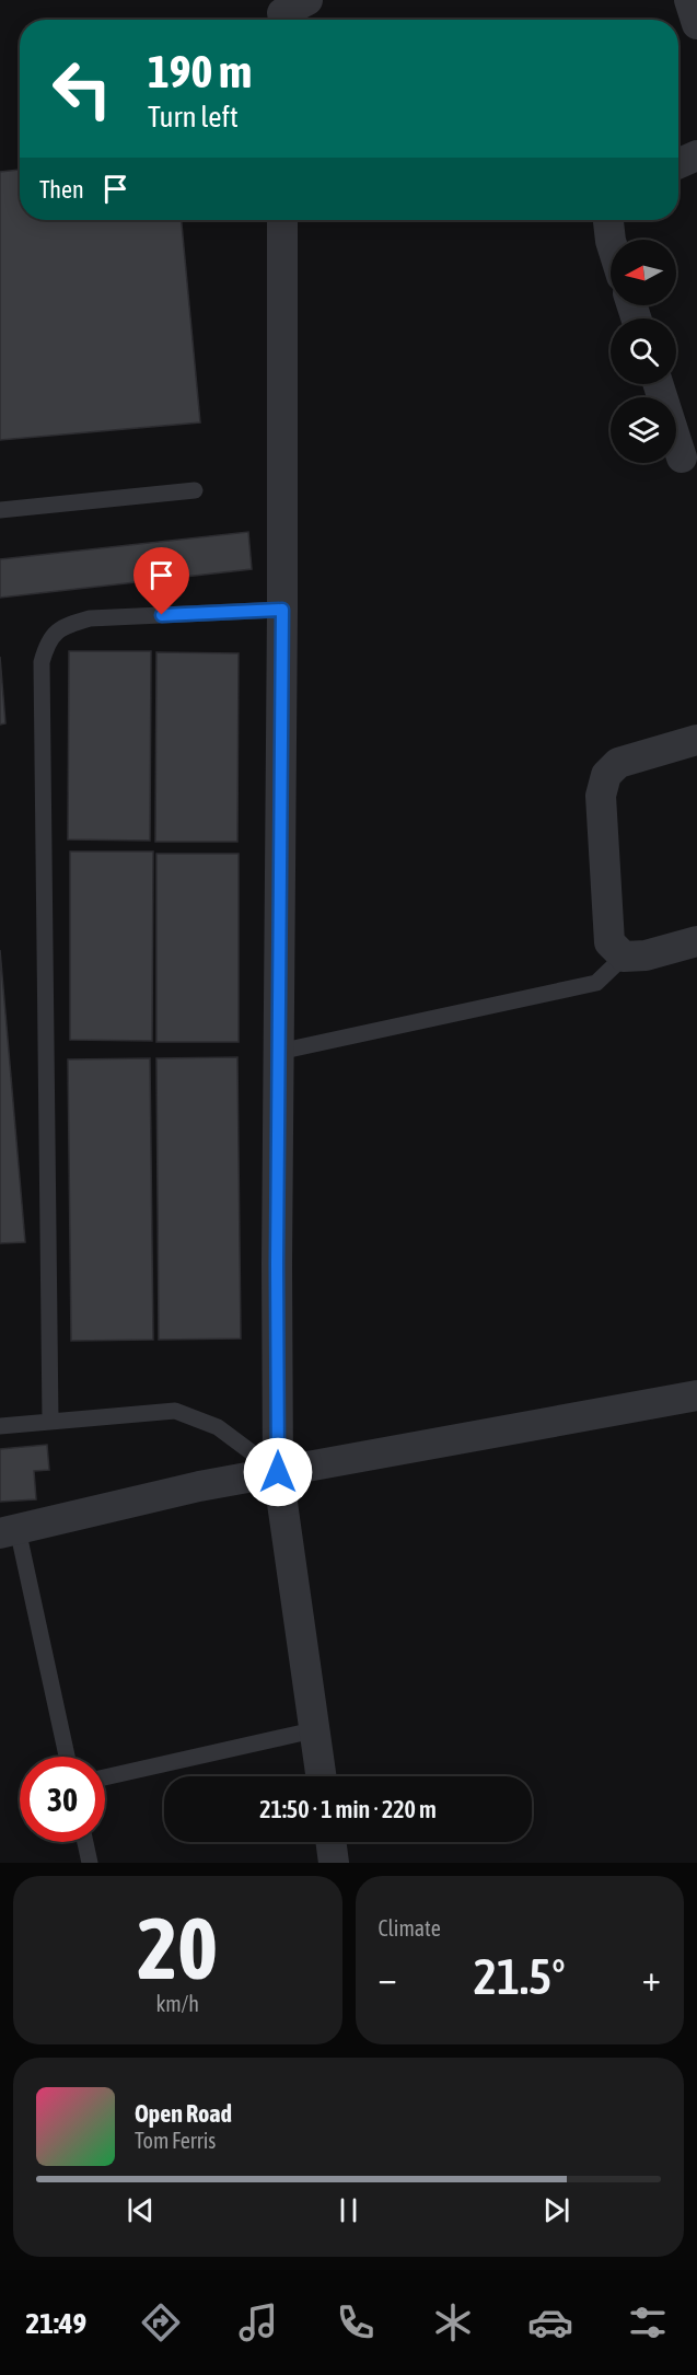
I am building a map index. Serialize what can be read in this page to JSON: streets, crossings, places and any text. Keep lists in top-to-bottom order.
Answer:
{
  "north": "left",
  "page": {
    "turn": ["190 m", "Turn left"],
    "then": "Then",
    "limit": "30",
    "trip": "21:50 · 1 min · 220 m",
    "tile": [
      ["20", "km/h"],
      "Climate"
    ],
    "heat": ["−", "21.5°", "+"],
    "song": ["Open Road", "Tom Ferris"],
    "tabs": "21:49"
  }
}
